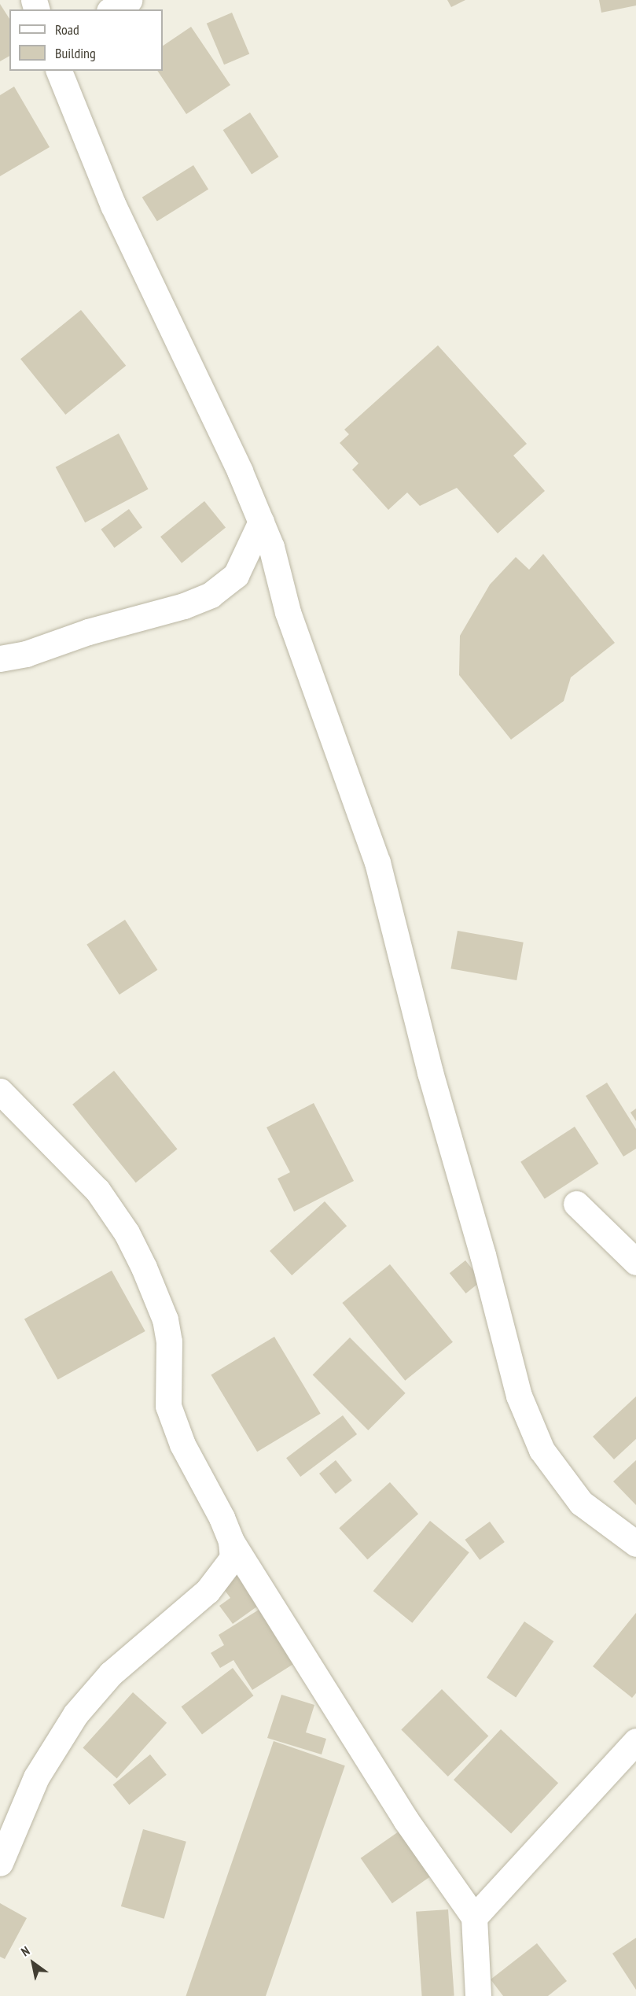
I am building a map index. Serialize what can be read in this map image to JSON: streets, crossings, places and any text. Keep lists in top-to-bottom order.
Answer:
{
  "legend": ["Road", "Building"],
  "north": "top left"
}
